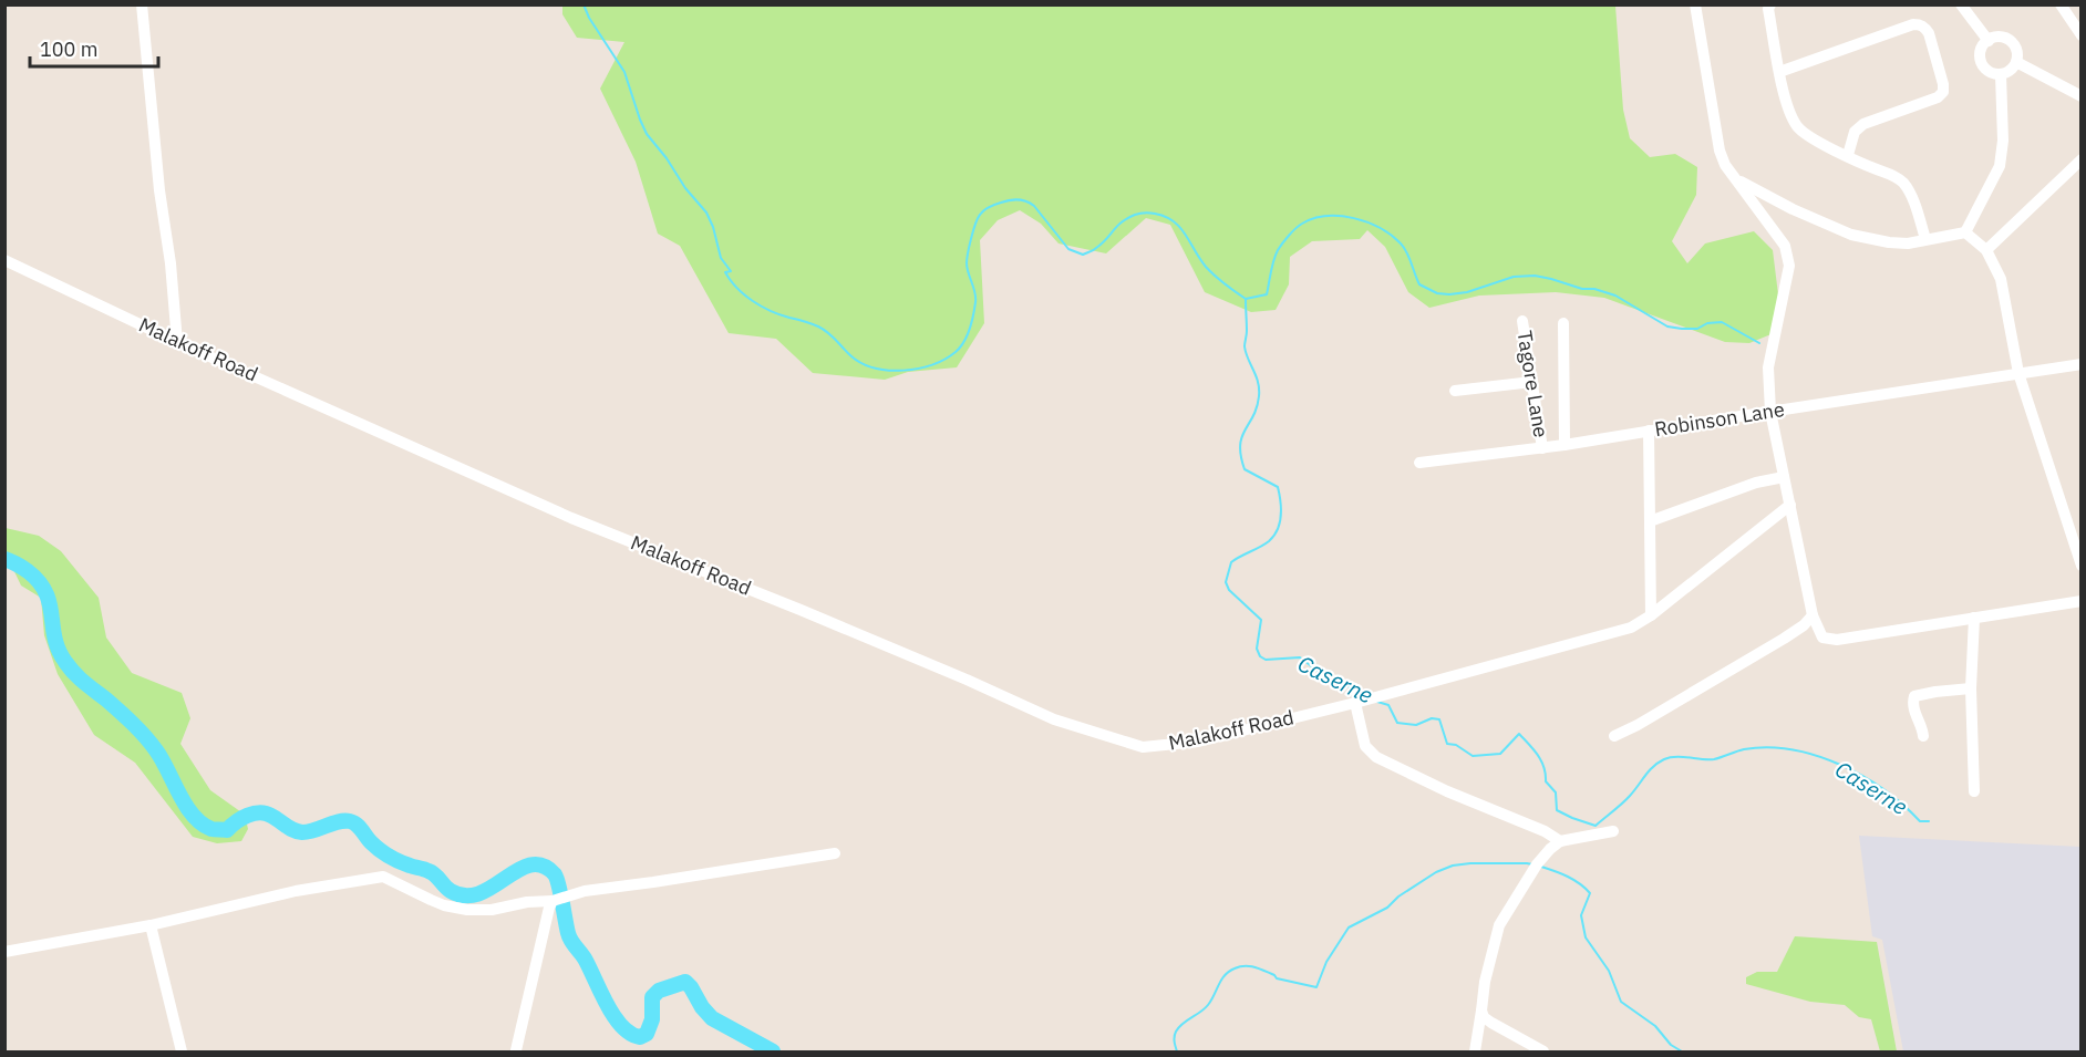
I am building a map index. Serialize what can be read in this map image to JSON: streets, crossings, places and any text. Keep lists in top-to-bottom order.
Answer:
{
  "streets": {
    "street": ["Malakoff Road", "Tagore Lane", "Robinson Lane"]
  },
  "crossings": [
    ["Tagore Lane", "Robinson Lane"]
  ],
  "water": ["Caserne"],
  "scale_bar": "100 m"
}
